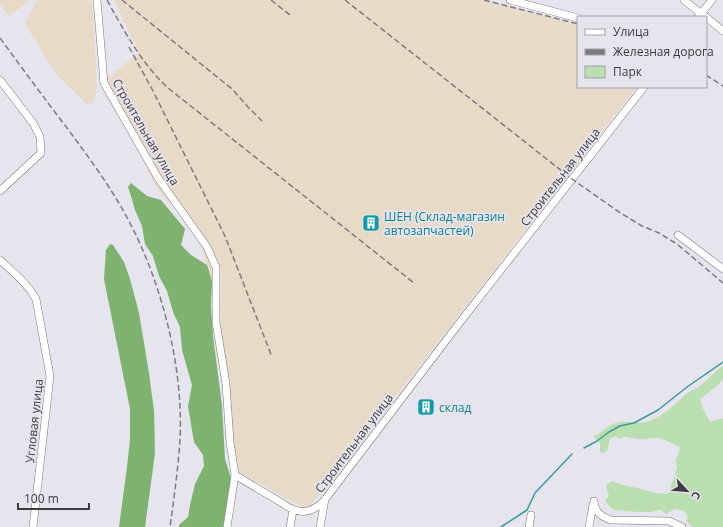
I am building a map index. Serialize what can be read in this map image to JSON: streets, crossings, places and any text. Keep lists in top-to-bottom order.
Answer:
{
  "streets": {
    "street": ["Строительная улица", "Угловая улица"]
  },
  "places": {
    "building": ["ШЕН (Склад-магазин автозапчастей)", "склад"]
  },
  "legend": ["Улица", "Железная дорога", "Парк"],
  "scale_bar": "100 m",
  "north": "bottom right"
}
